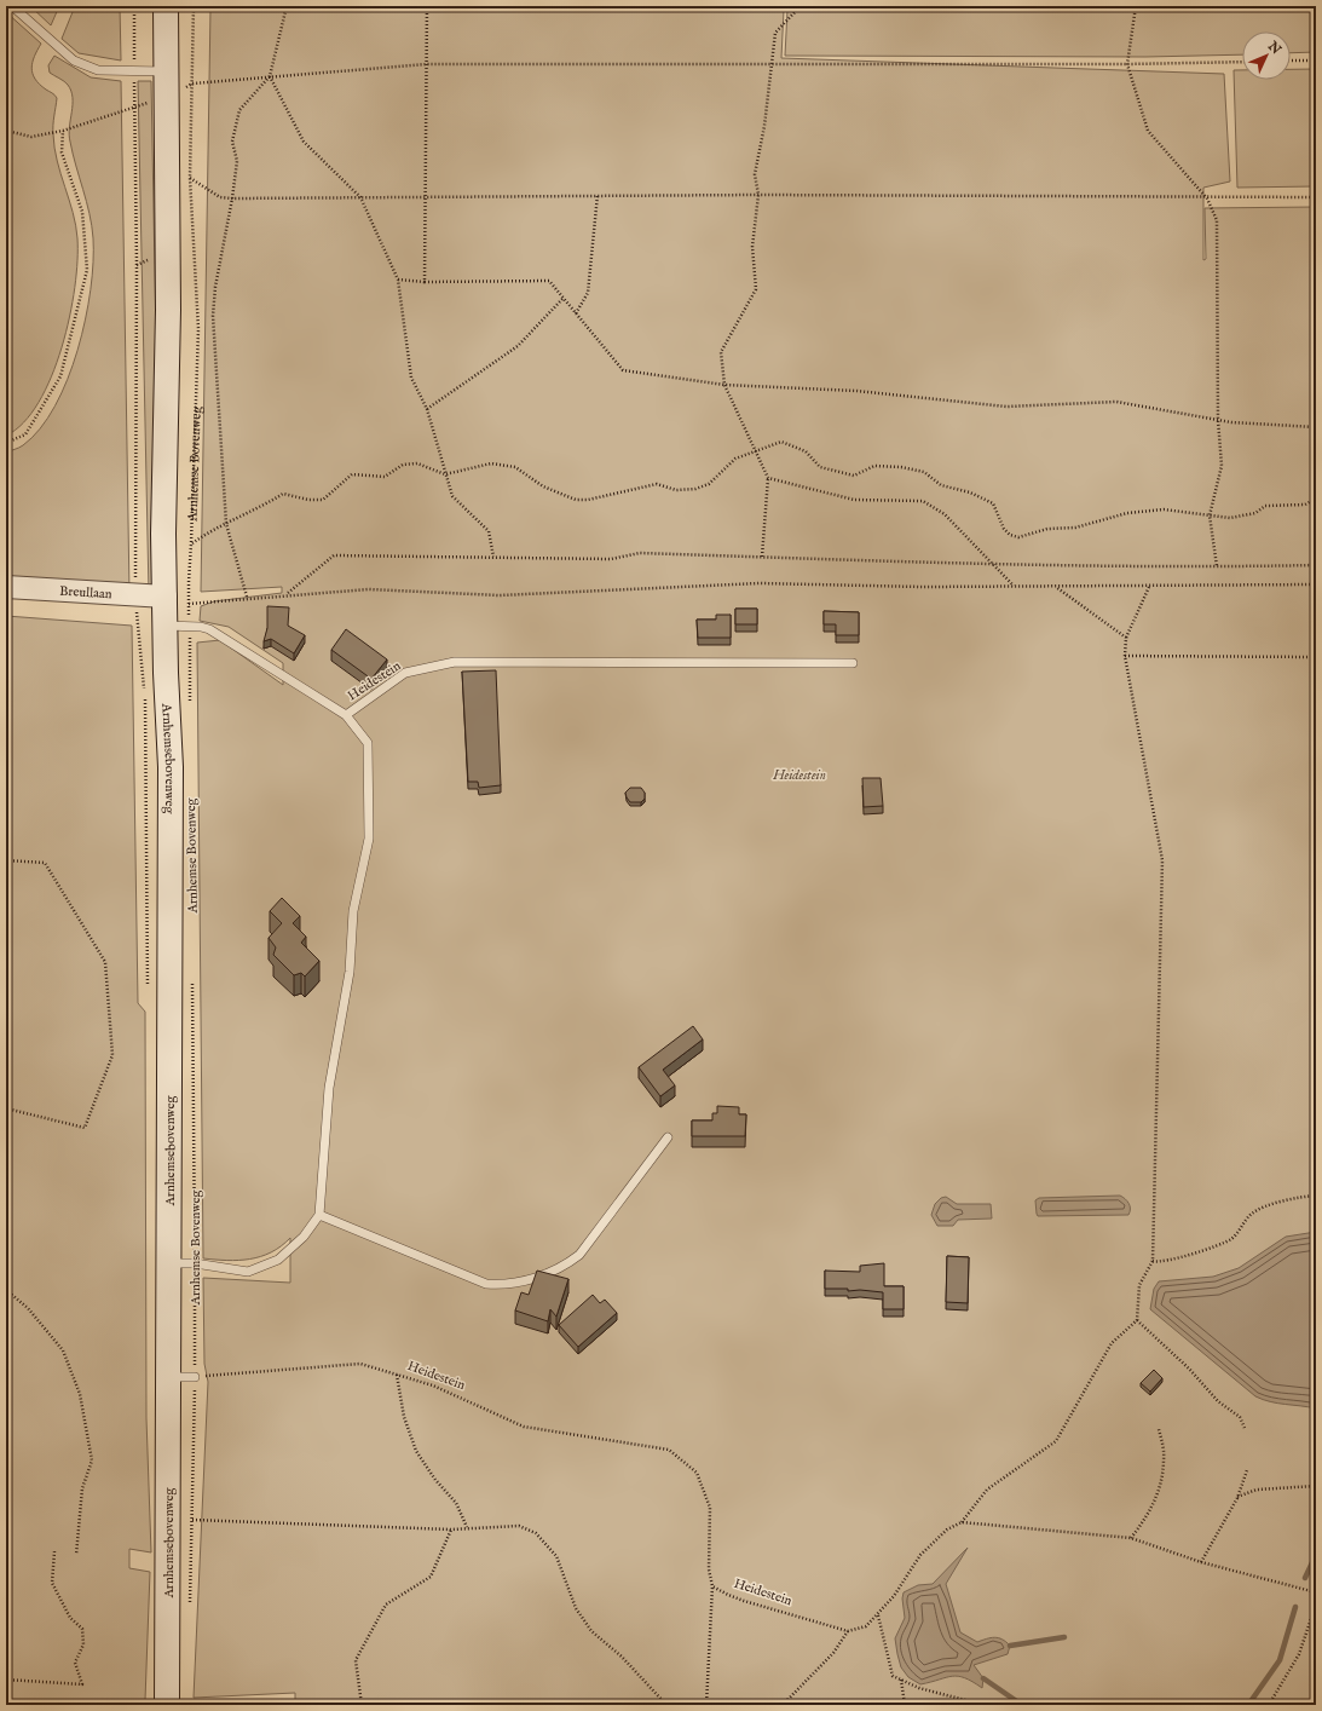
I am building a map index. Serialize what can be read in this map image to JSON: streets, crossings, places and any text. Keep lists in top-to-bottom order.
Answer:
{
  "streets": {
    "main road": ["Arnhemse Bovenweg", "Arnhemsebovenweg"],
    "street": ["Breullaan"],
    "lane": ["Heidestein"]
  },
  "crossings": [
    ["Arnhemse Bovenweg", "Breullaan"],
    ["Arnhemse Bovenweg", "Heidestein"],
    ["Arnhemse Bovenweg", "Arnhemsebovenweg"],
    ["Breullaan", "Arnhemsebovenweg"],
    ["Heidestein", "Arnhemsebovenweg"]
  ],
  "parks": ["Heidestein"],
  "north": "top right"
}
